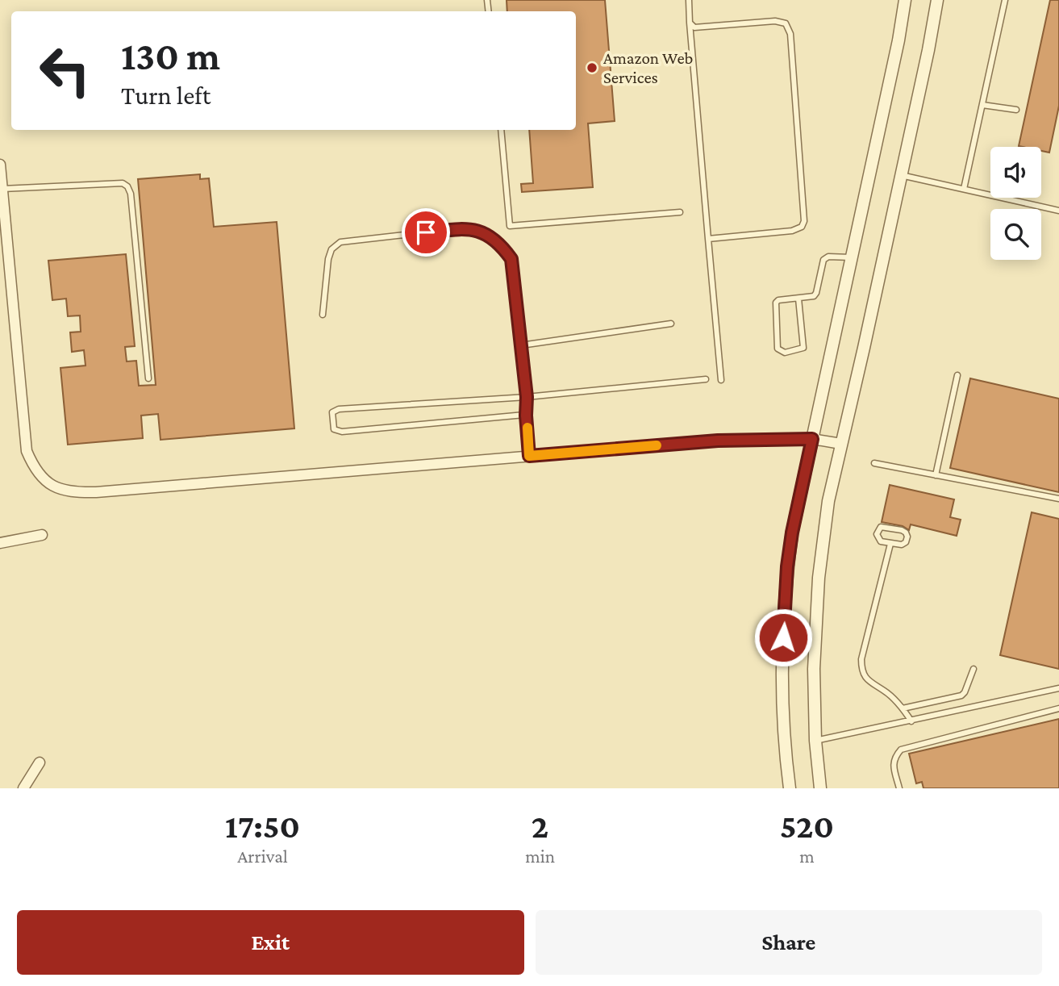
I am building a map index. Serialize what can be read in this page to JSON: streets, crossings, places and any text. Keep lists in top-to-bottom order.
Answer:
{
  "places": ["Amazon Web Services"],
  "page": {
    "turn": ["130 m", "Turn left"],
    "eta": [
      "17:50",
      "Arrival",
      "2",
      "min",
      "520",
      "m"
    ],
    "buttons": ["Exit", "Share"]
  }
}
